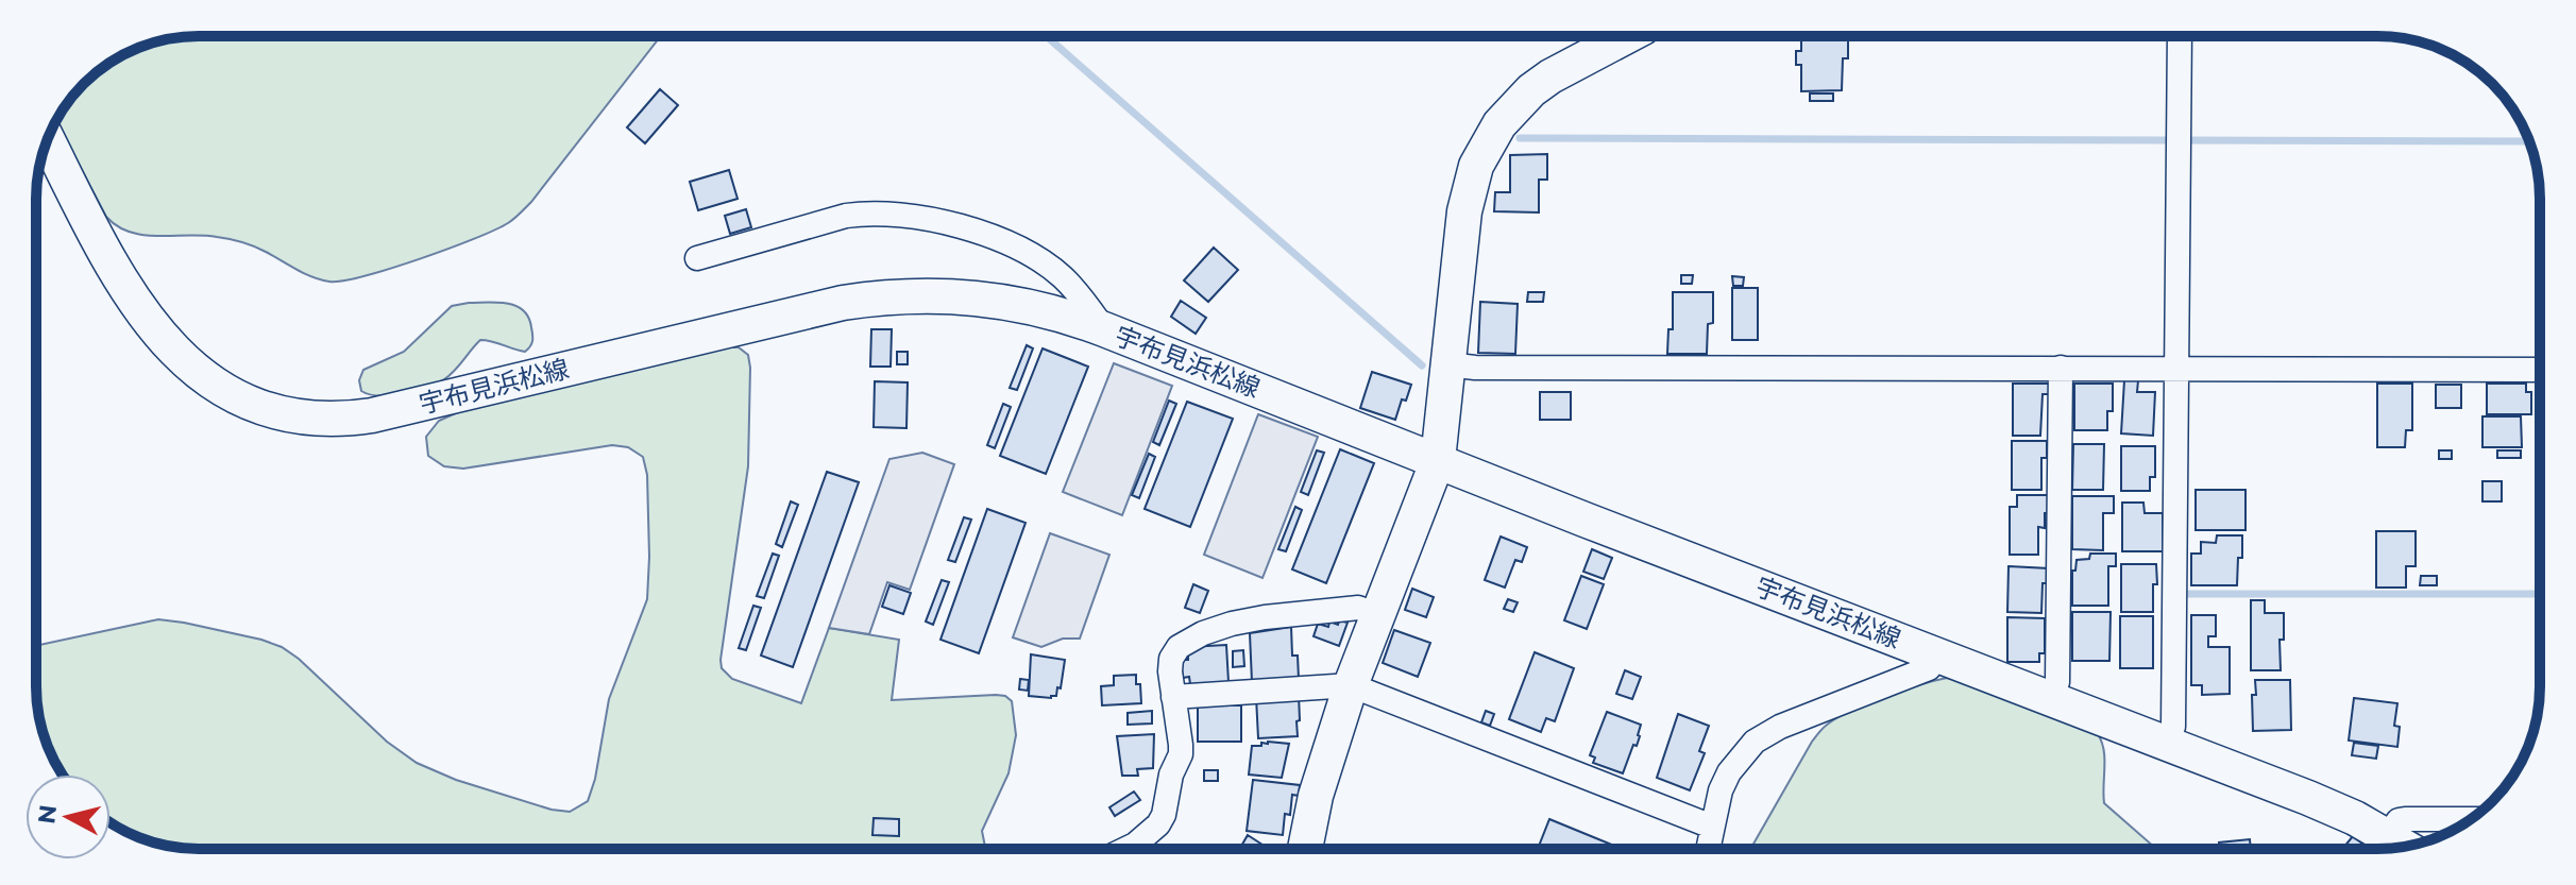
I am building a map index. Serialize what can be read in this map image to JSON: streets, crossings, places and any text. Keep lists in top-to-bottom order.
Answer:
{
  "streets": {
    "main road": ["宇布見浜松線"]
  },
  "north": "left"
}
